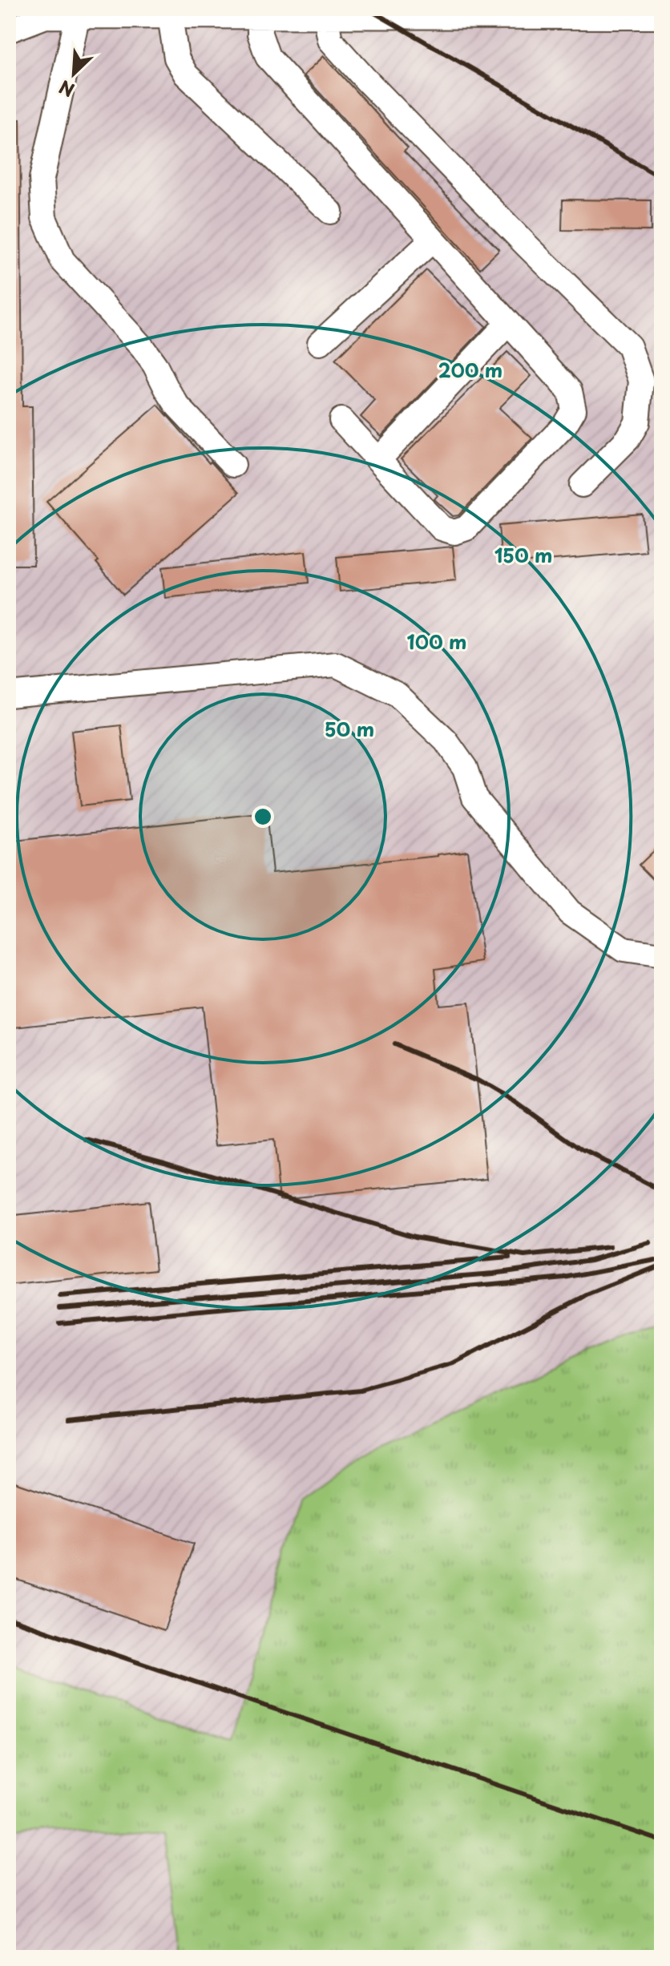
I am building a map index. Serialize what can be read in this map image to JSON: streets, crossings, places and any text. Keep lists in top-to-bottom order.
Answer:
{
  "north": "bottom left",
  "rings": [
    "200 m",
    "150 m",
    "100 m",
    "50 m"
  ]
}
